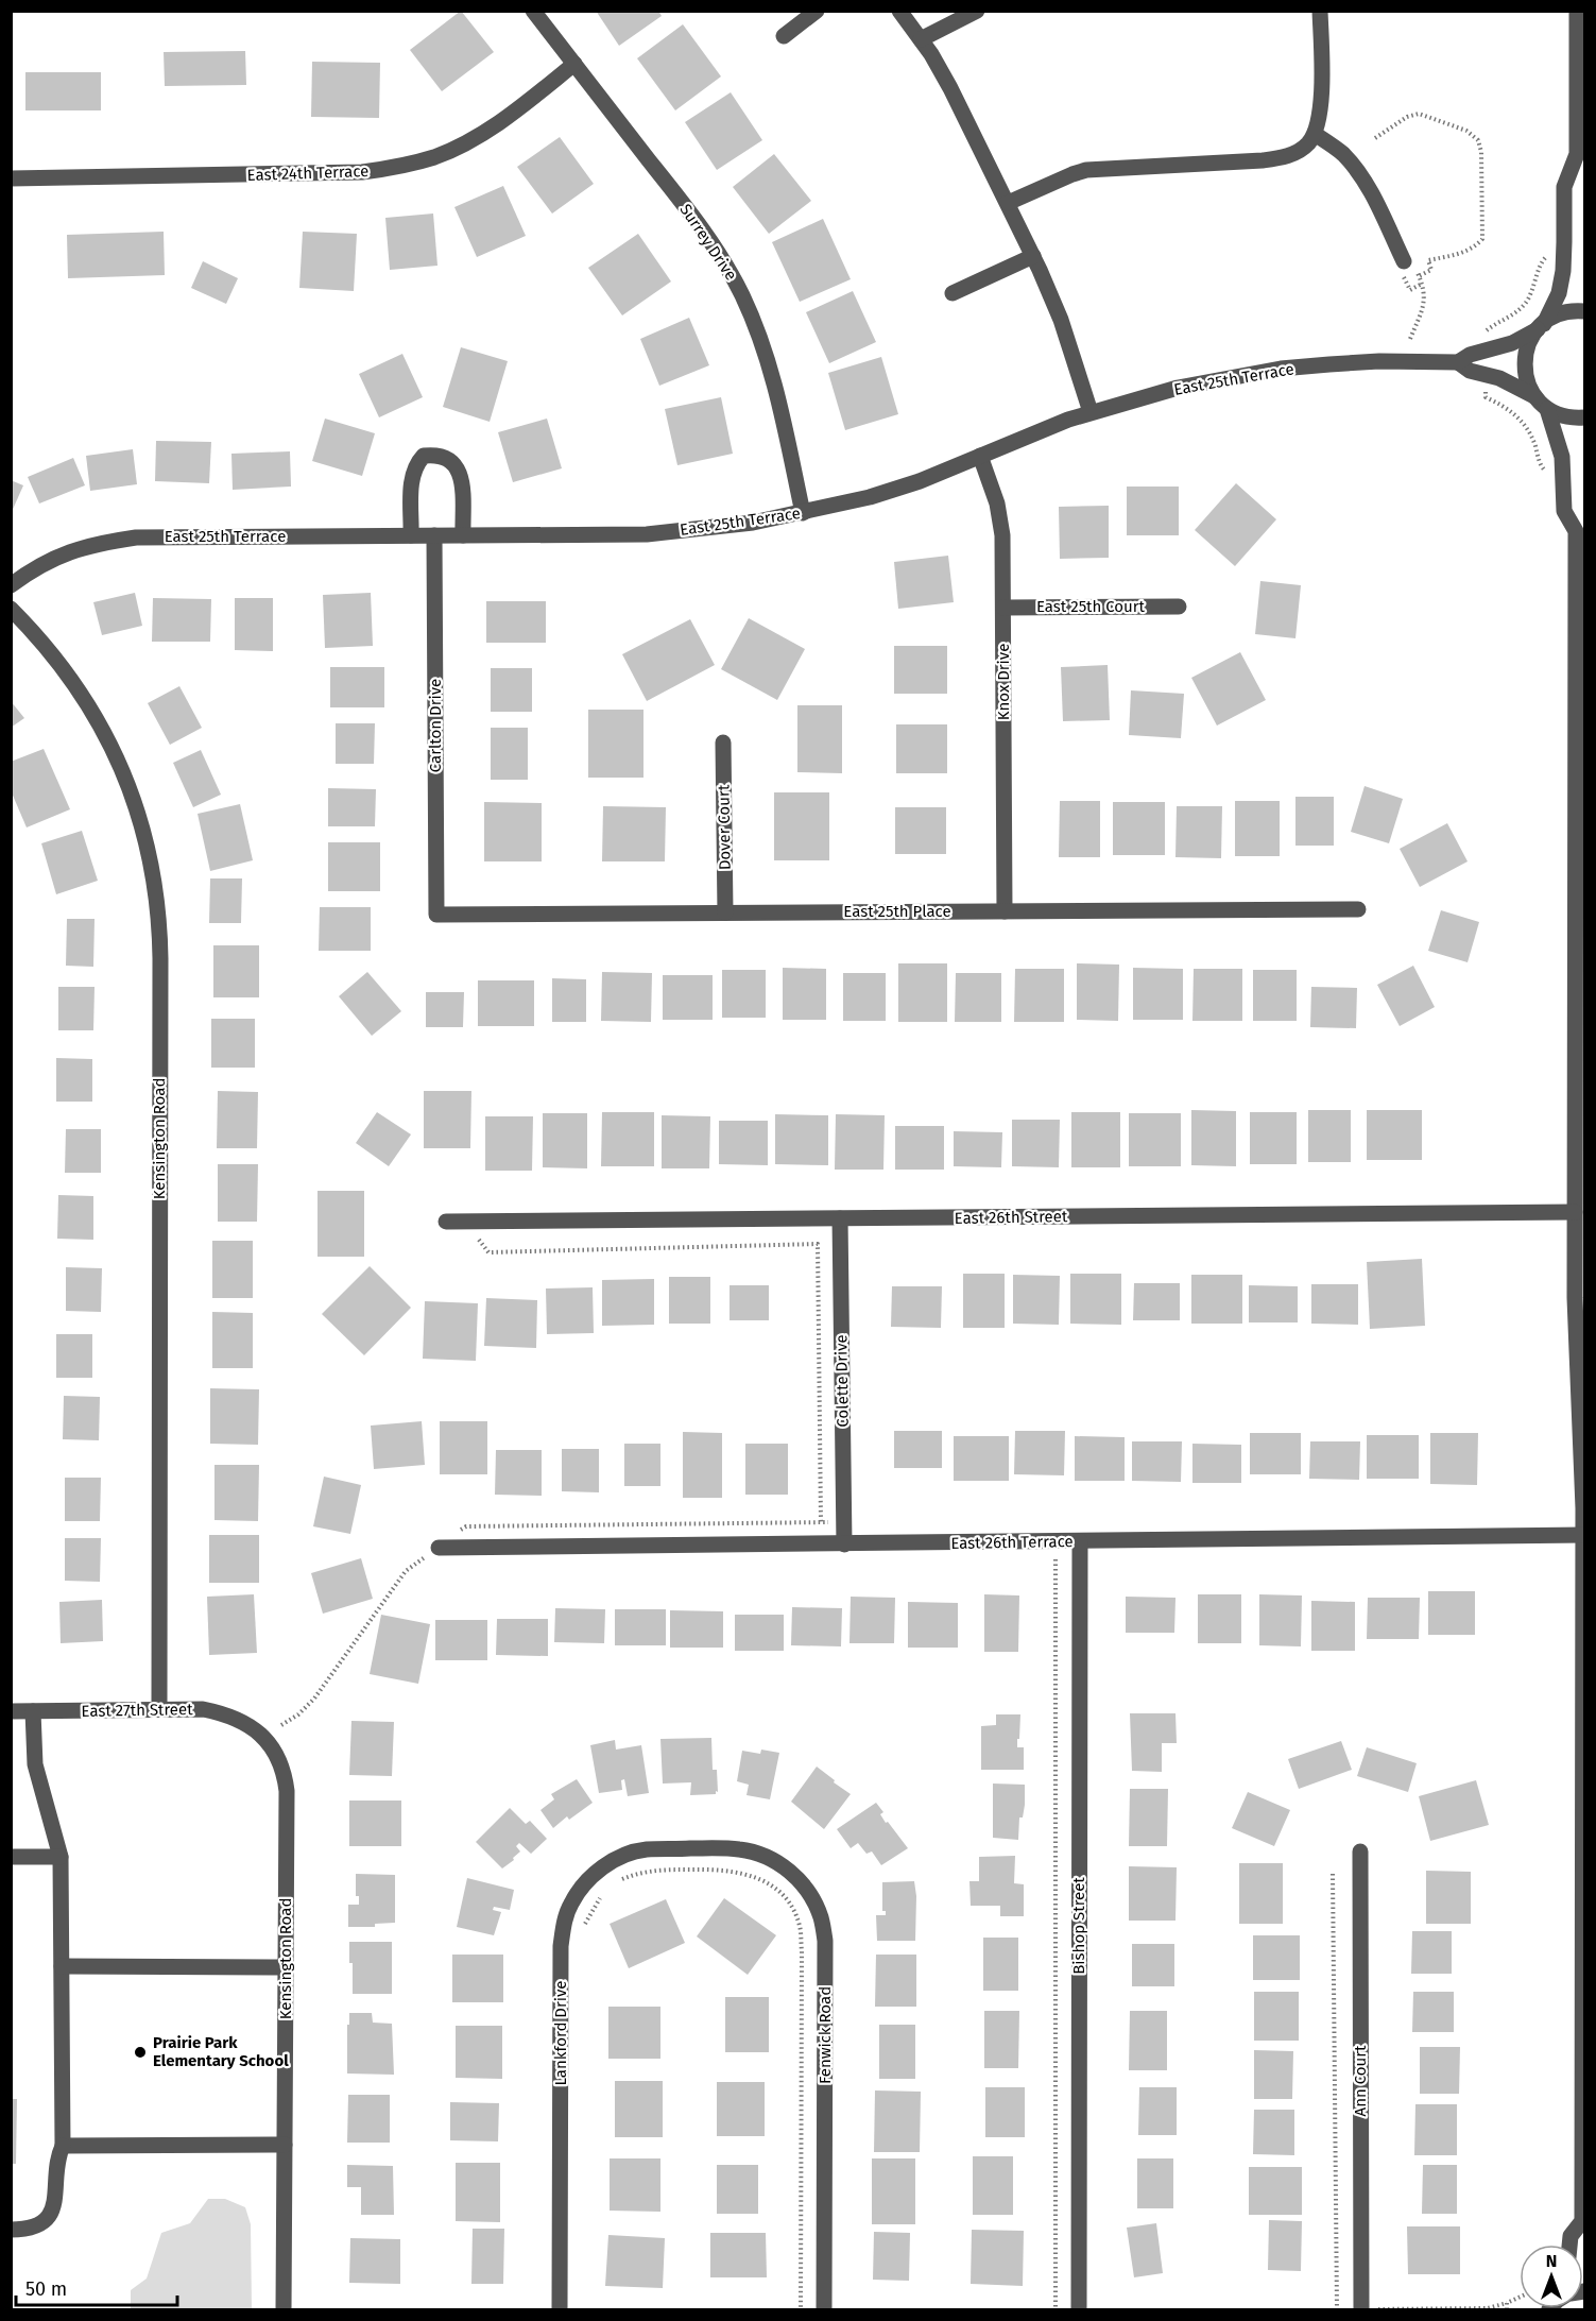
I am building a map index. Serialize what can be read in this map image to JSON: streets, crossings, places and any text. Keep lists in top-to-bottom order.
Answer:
{
  "streets": {
    "street": [
      "East 24th Terrace",
      "Surrey Drive",
      "East 25th Terrace",
      "East 25th Court",
      "Knox Drive",
      "Carlton Drive",
      "Dover Court",
      "East 25th Place",
      "Kensington Road",
      "East 26th Street",
      "Colette Drive",
      "East 26th Terrace",
      "East 27th Street",
      "Bishop Street",
      "Lankford Drive",
      "Fenwick Road",
      "Ann Court"
    ]
  },
  "crossings": [
    ["East 24th Terrace", "Surrey Drive"],
    ["Surrey Drive", "East 25th Terrace"],
    ["East 25th Terrace", "Knox Drive"],
    ["East 25th Terrace", "Carlton Drive"],
    ["East 25th Court", "Knox Drive"],
    ["Knox Drive", "East 25th Place"],
    ["Carlton Drive", "East 25th Place"],
    ["Dover Court", "East 25th Place"],
    ["Kensington Road", "East 27th Street"],
    ["East 26th Street", "Colette Drive"],
    ["Colette Drive", "East 26th Terrace"],
    ["East 26th Terrace", "Bishop Street"],
    ["Lankford Drive", "Fenwick Road"]
  ],
  "places": ["Prairie Park Elementary School"],
  "scale_bar": "50 m",
  "north": "top"
}
